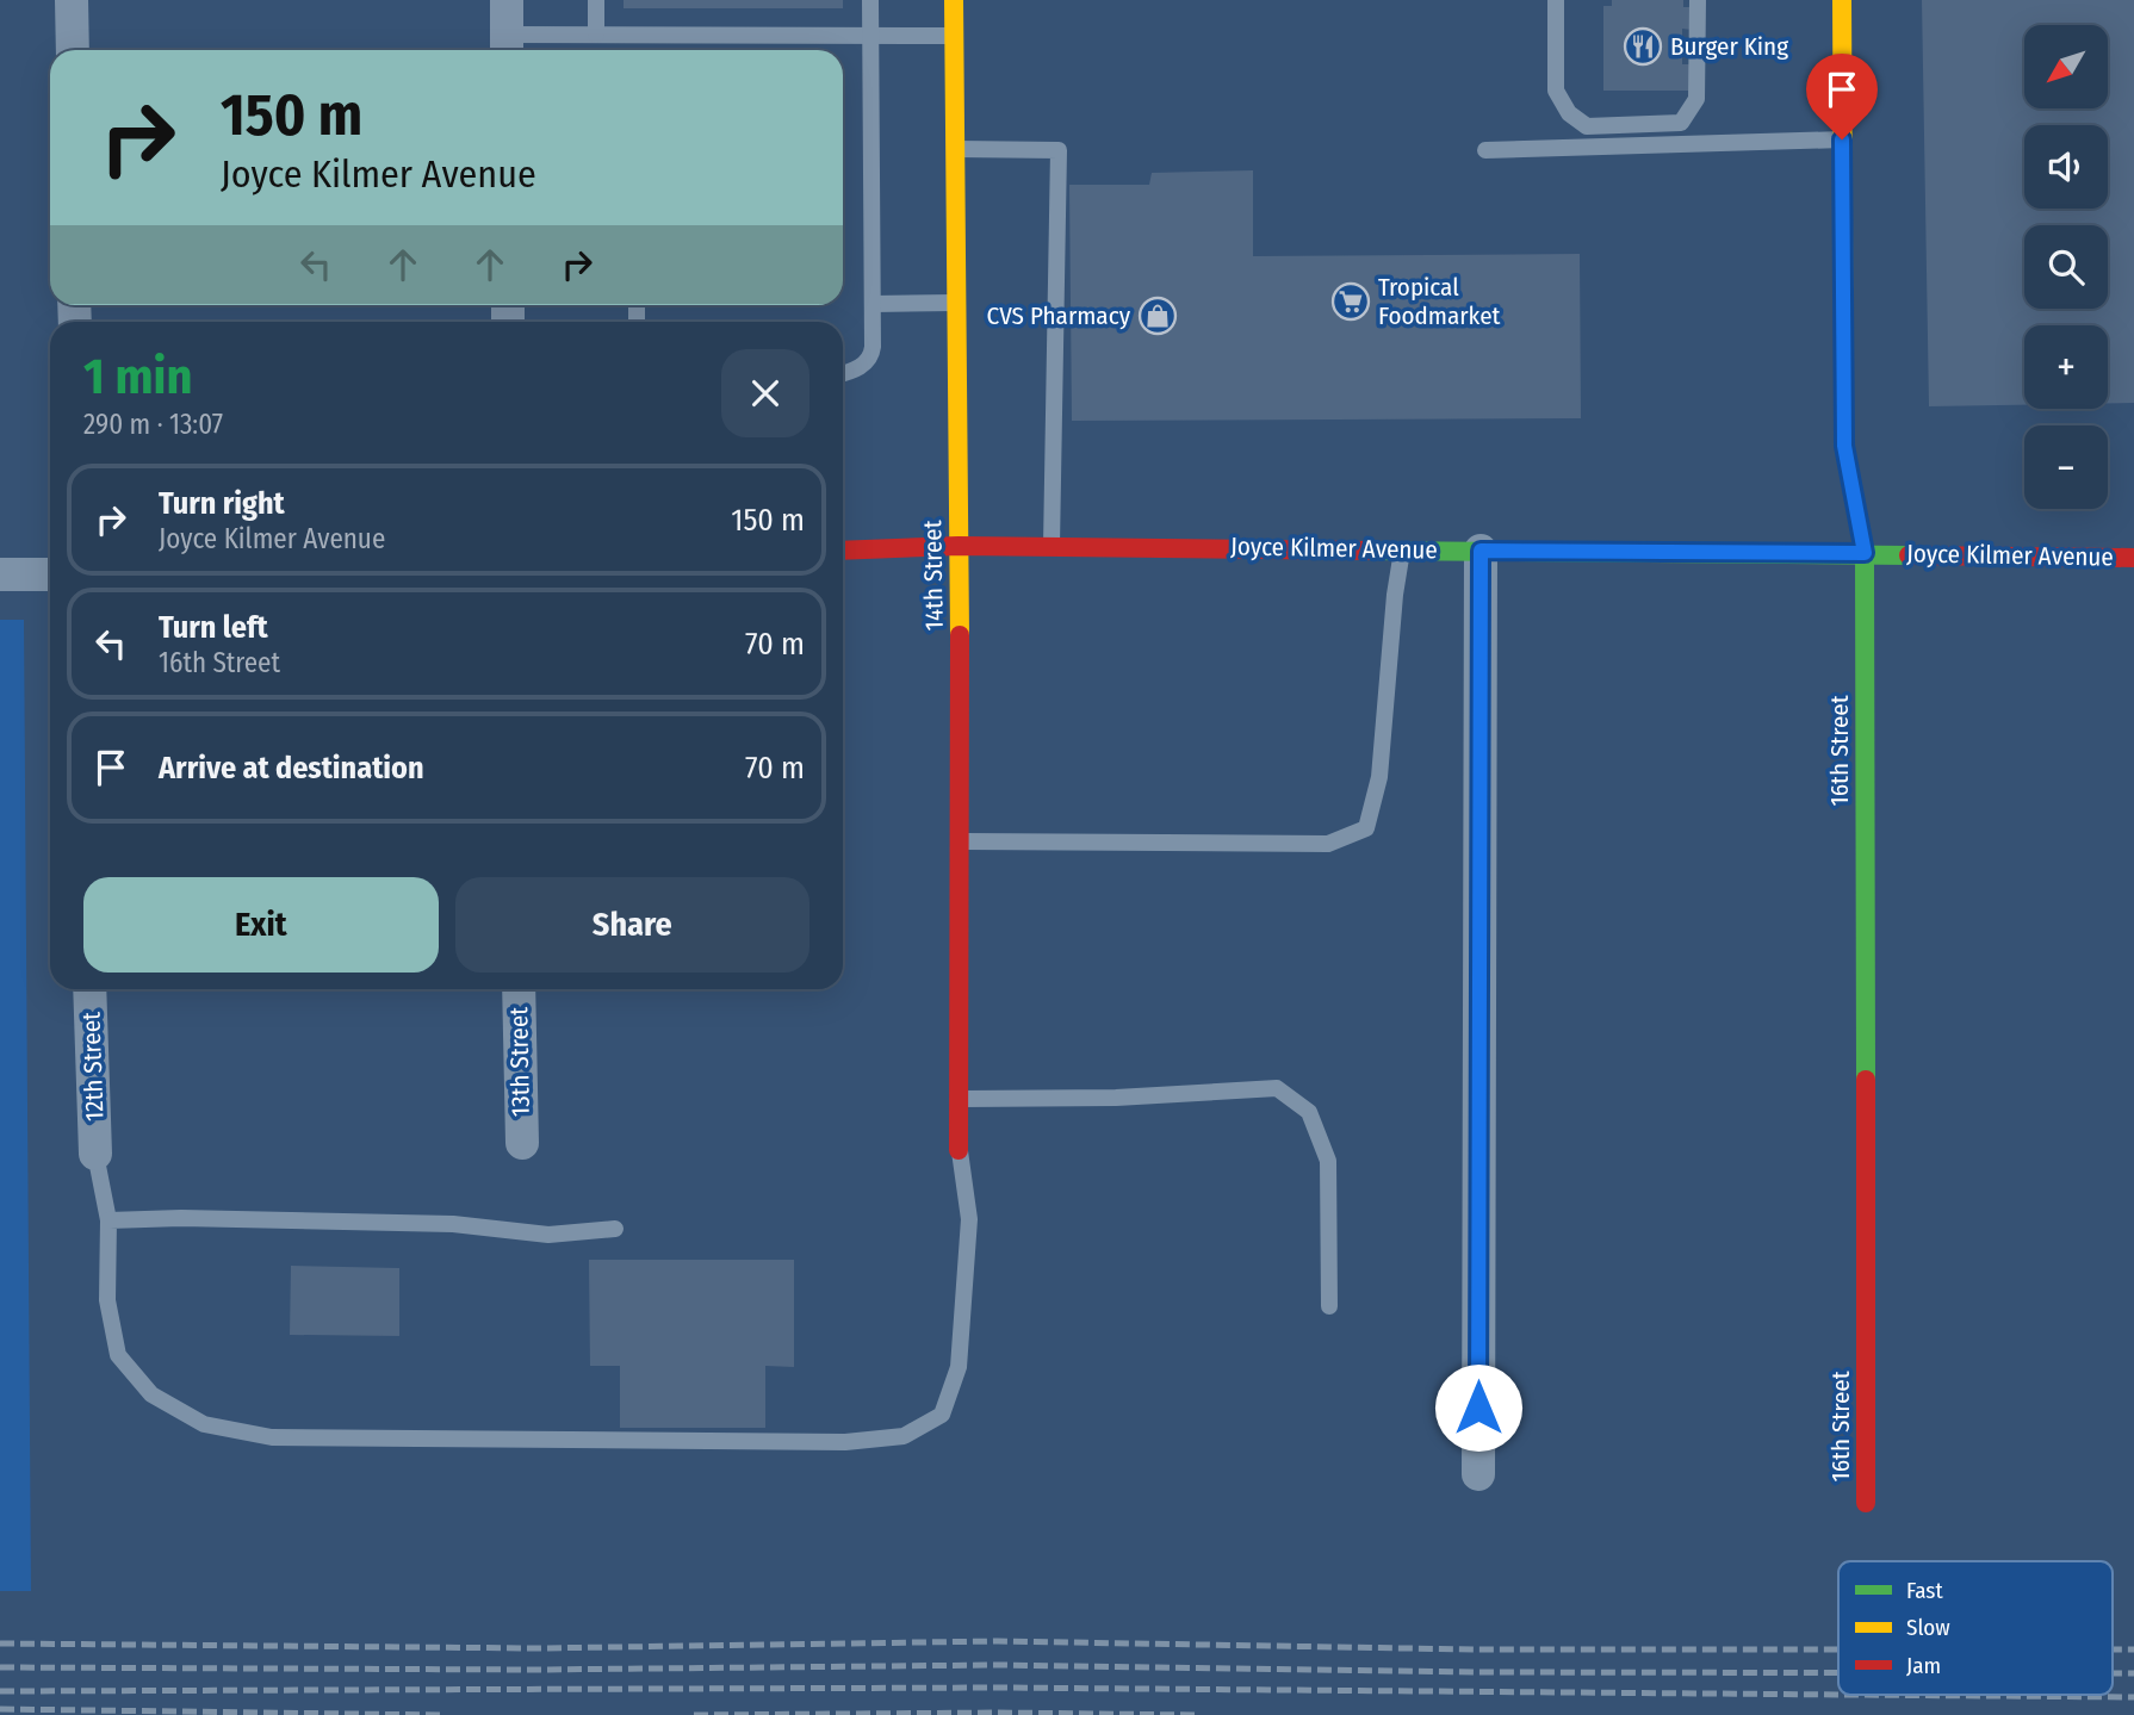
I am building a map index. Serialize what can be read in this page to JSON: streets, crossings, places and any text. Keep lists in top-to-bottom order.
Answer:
{
  "streets": {
    "street": [
      "Joyce Kilmer Avenue",
      "14th Street",
      "16th Street",
      "13th Street",
      "12th Street"
    ]
  },
  "crossings": [
    ["Joyce Kilmer Avenue", "14th Street"],
    ["Joyce Kilmer Avenue", "16th Street"]
  ],
  "places": {
    "restaurant": ["Burger King"],
    "supermarket": ["Tropical Foodmarket"],
    "shop": ["CVS Pharmacy"]
  },
  "legend": ["Fast", "Slow", "Jam"],
  "north": "bottom left",
  "page": {
    "map_buttons": ["+", "−"],
    "turn": ["150 m", "Joyce Kilmer Avenue"],
    "heading": ["1 min", "290 m · 13:07"],
    "list": [
      {
        "name": "Turn right",
        "note": "Joyce Kilmer Avenue",
        "value": "150 m"
      },
      {
        "name": "Turn left",
        "note": "16th Street",
        "value": "70 m"
      },
      {
        "name": "Arrive at destination",
        "value": "70 m"
      }
    ],
    "buttons": ["Exit", "Share"]
  }
}
